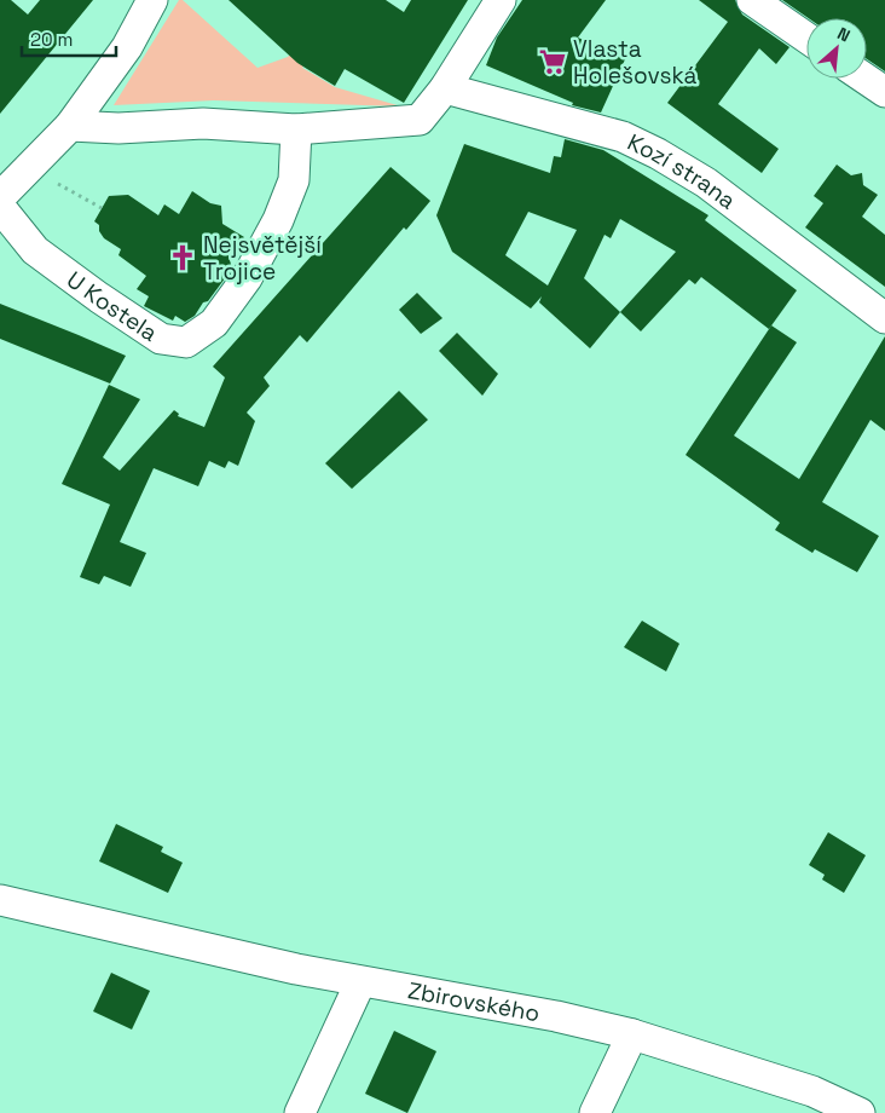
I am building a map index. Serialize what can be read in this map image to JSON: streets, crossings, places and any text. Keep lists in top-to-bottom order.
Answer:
{
  "streets": {
    "street": ["Kozí strana", "U Kostela", "Zbirovského"]
  },
  "places": {
    "supermarket": ["Vlasta Holešovská"],
    "church": ["Nejsvětější Trojice"]
  },
  "scale_bar": "20 m",
  "north": "top right"
}
